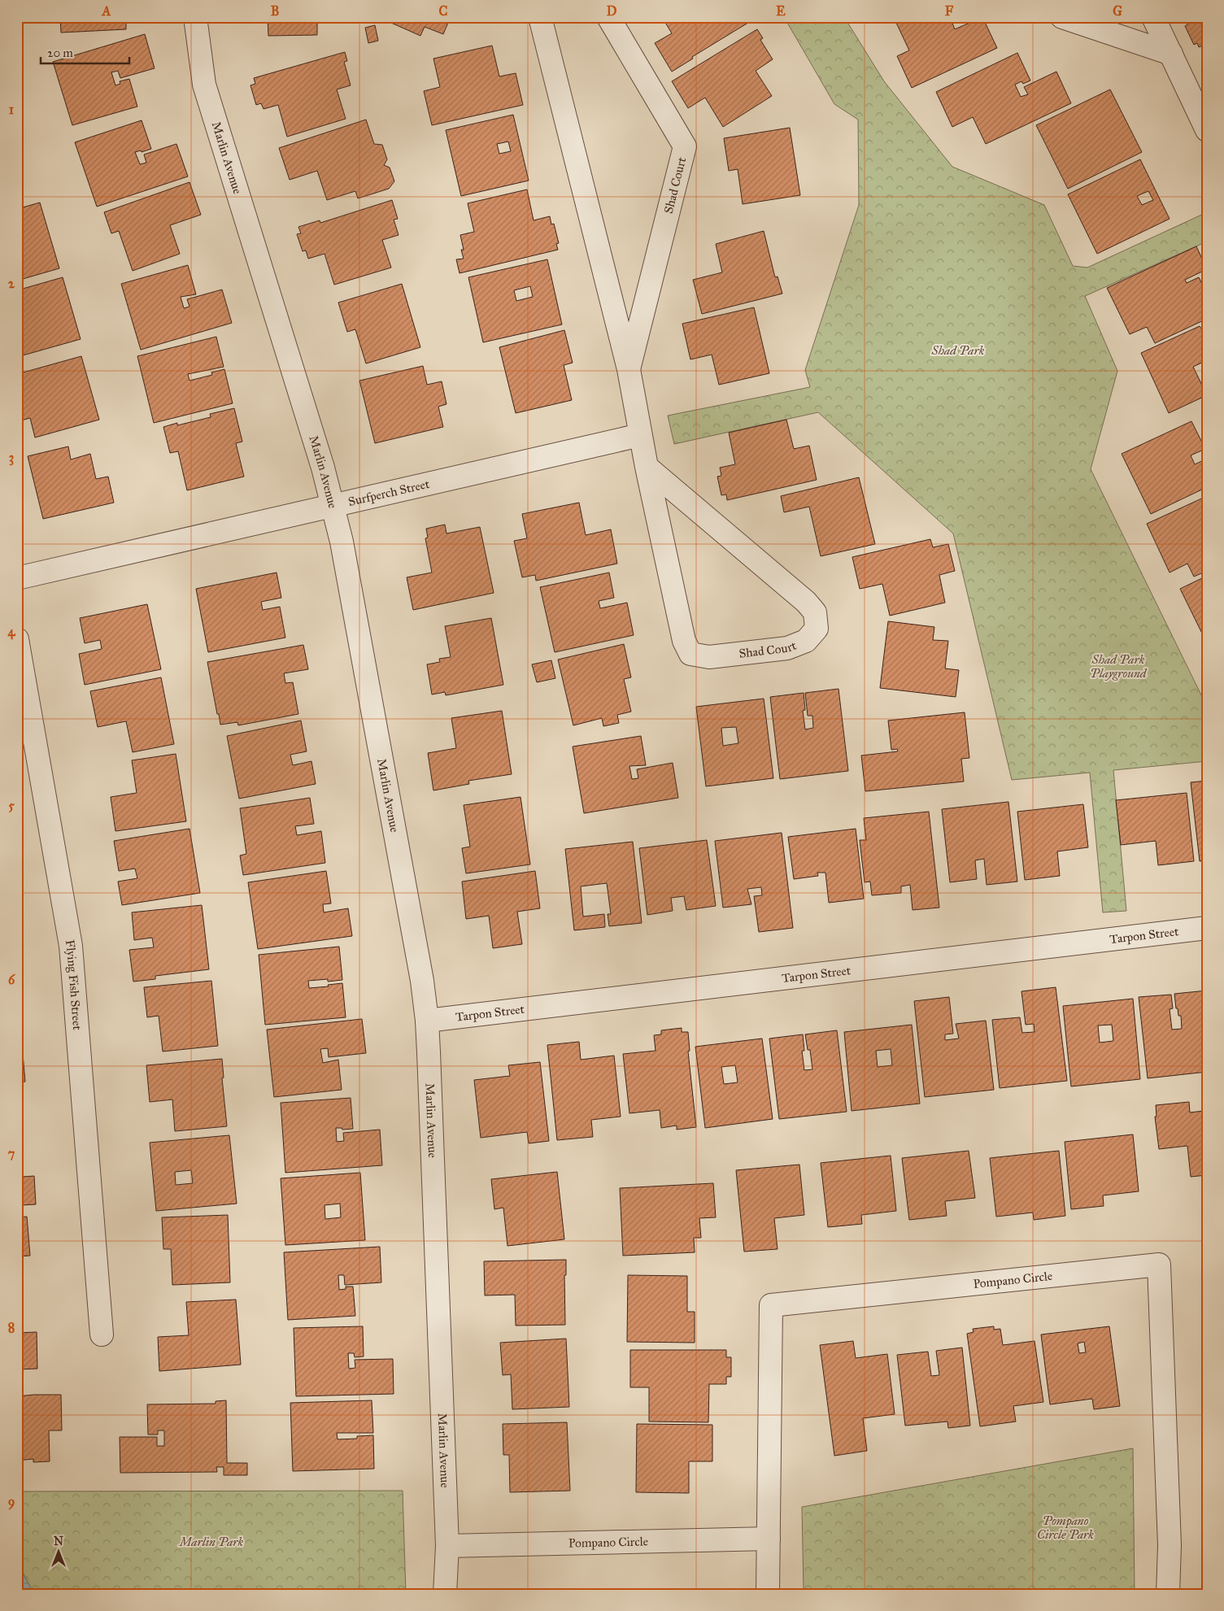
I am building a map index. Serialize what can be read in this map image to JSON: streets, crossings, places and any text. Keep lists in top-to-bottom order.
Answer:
{
  "streets": {
    "street": [
      "Marlin Avenue",
      "Shad Court",
      "Surfperch Street",
      "Tarpon Street",
      "Flying Fish Street",
      "Pompano Circle"
    ]
  },
  "crossings": [
    ["Marlin Avenue", "Surfperch Street"],
    ["Marlin Avenue", "Tarpon Street"],
    ["Marlin Avenue", "Pompano Circle"],
    ["Shad Court", "Surfperch Street"]
  ],
  "parks": [
    "Shad Park",
    "Shad Park Playground",
    "Pompano Circle Park",
    "Marlin Park"
  ],
  "scale_bar": "20 m",
  "north": "top",
  "grid": {
    "columns": [
      "A",
      "B",
      "C",
      "D",
      "E",
      "F",
      "G"
    ],
    "rows": [
      "1",
      "2",
      "3",
      "4",
      "5",
      "6",
      "7",
      "8",
      "9"
    ]
  }
}
